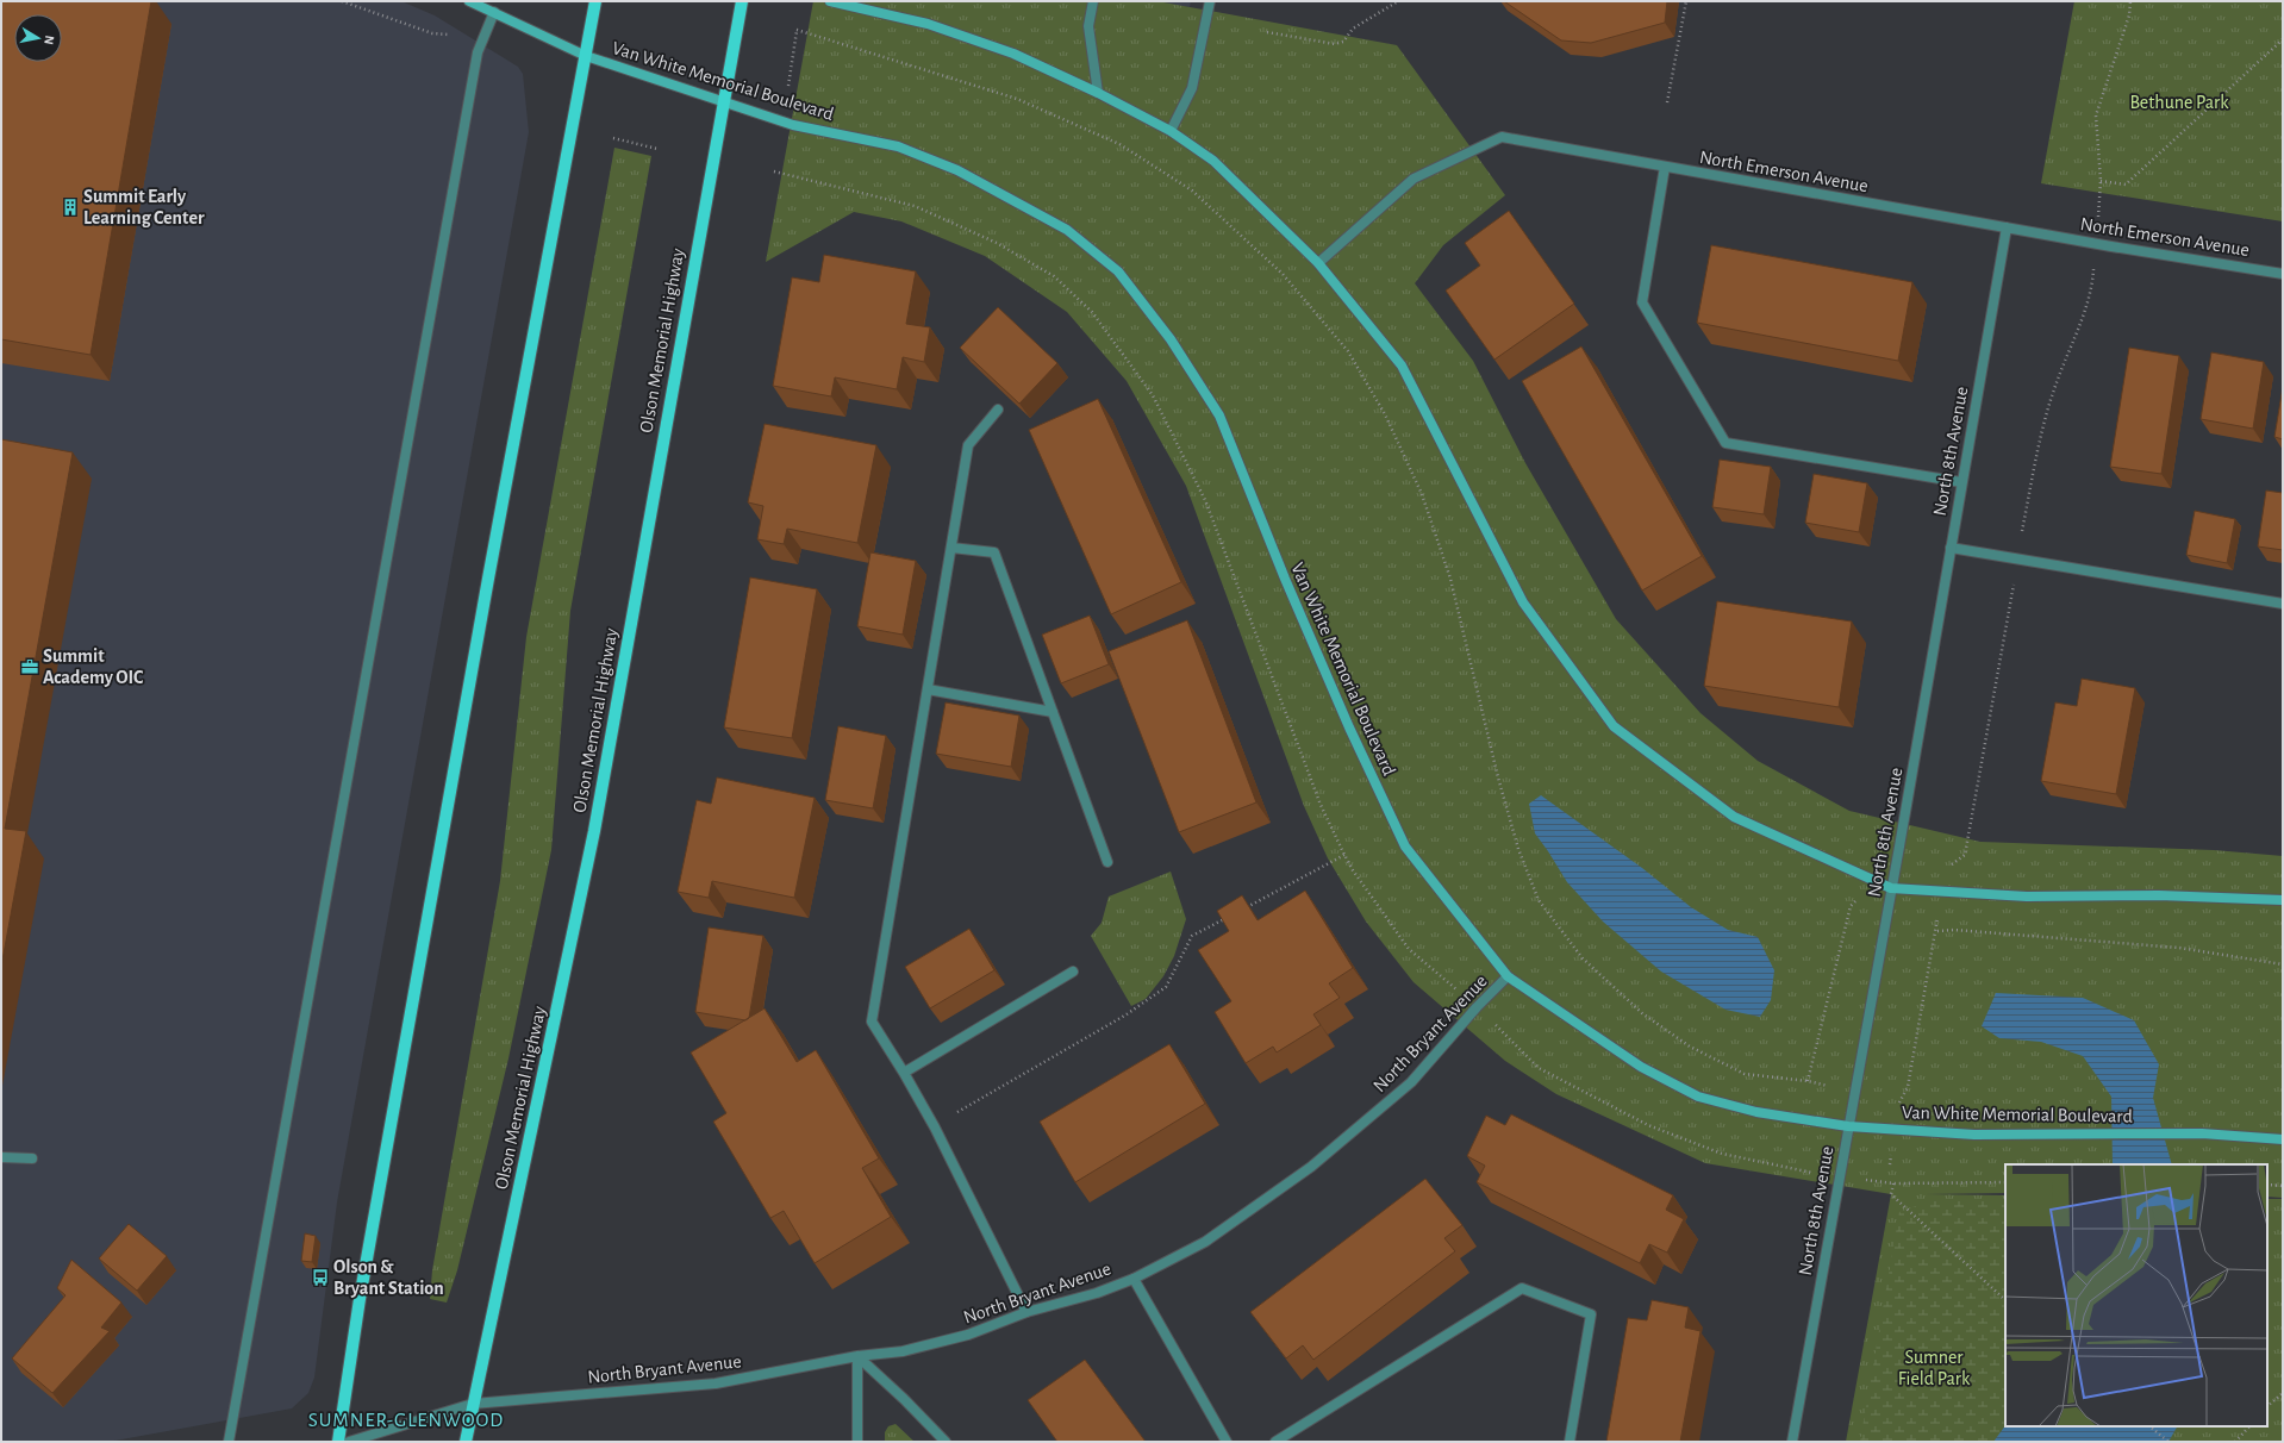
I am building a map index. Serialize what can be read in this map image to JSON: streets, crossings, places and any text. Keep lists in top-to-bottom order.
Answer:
{
  "streets": {
    "main road": ["Olson Memorial Highway"],
    "street": [
      "Van White Memorial Boulevard",
      "North Emerson Avenue",
      "North 8th Avenue",
      "North Bryant Avenue"
    ]
  },
  "crossings": [
    ["Van White Memorial Boulevard", "Olson Memorial Highway"],
    ["Van White Memorial Boulevard", "North 8th Avenue"],
    ["Van White Memorial Boulevard", "North Bryant Avenue"],
    ["North Emerson Avenue", "North 8th Avenue"],
    ["Olson Memorial Highway", "North Bryant Avenue"]
  ],
  "districts": ["SUMNER-GLENWOOD"],
  "parks": ["Bethune Park", "Sumner Field Park"],
  "places": {
    "building": ["Summit Early Learning Center"],
    "office": ["Summit Academy OIC"],
    "bus stop": ["Olson & Bryant Station"]
  },
  "north": "right"
}
